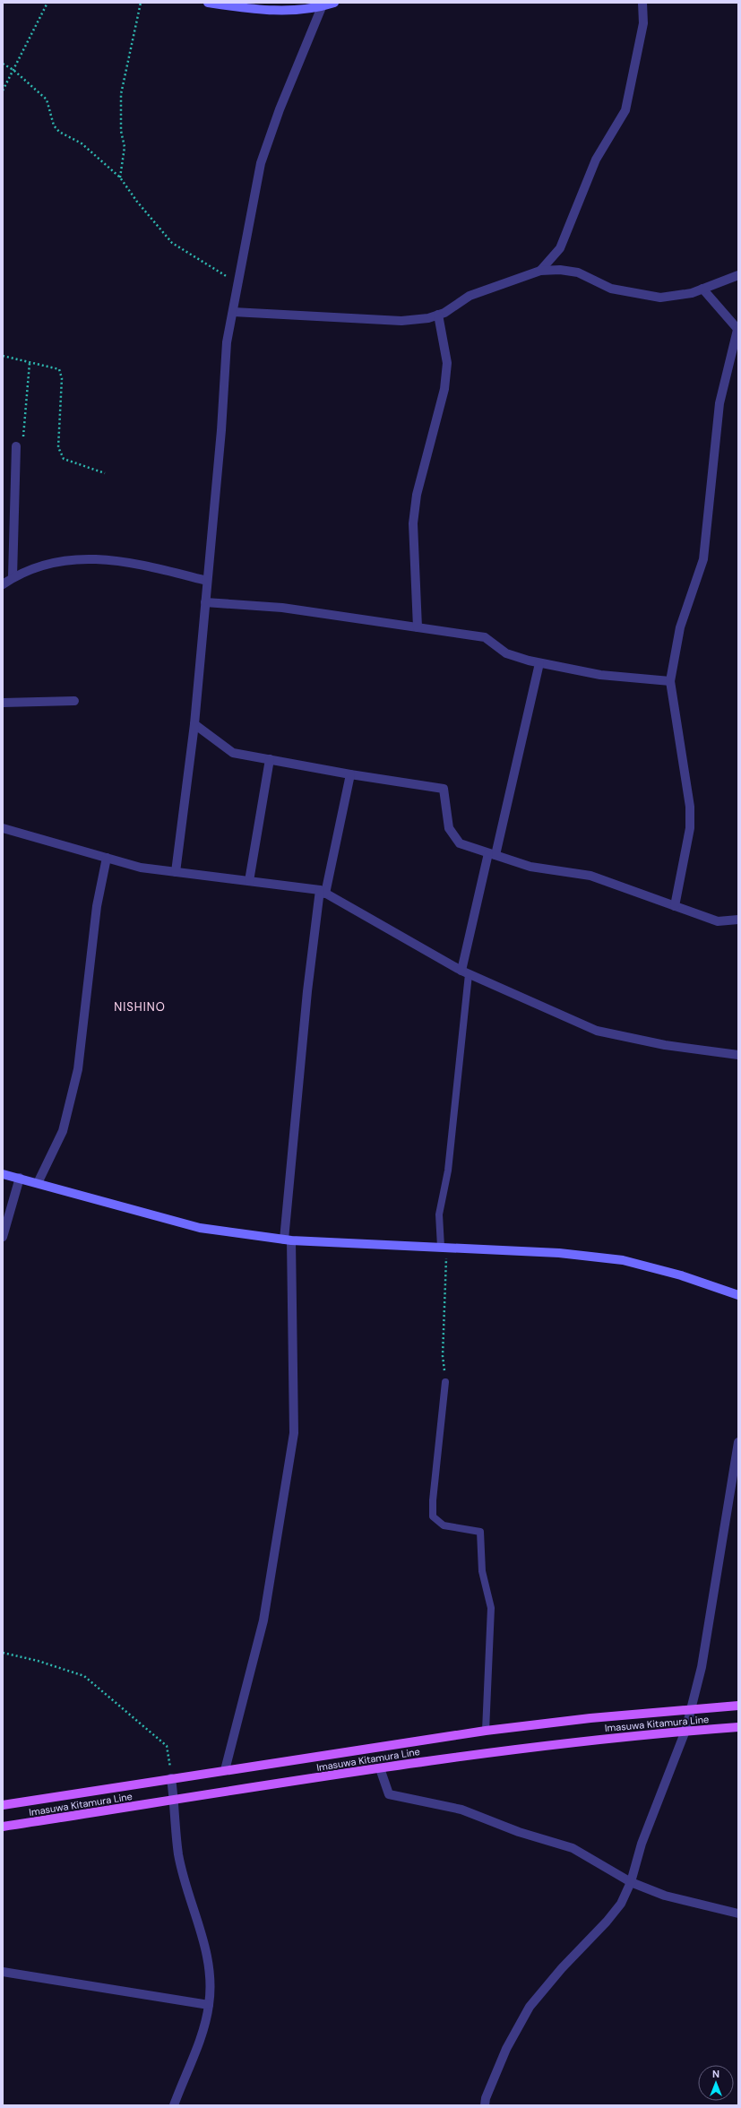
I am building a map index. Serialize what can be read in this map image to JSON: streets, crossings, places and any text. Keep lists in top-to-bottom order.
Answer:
{
  "streets": {
    "main road": ["Imasuwa Kitamura Line"]
  },
  "districts": ["NISHINO"],
  "north": "top"
}
